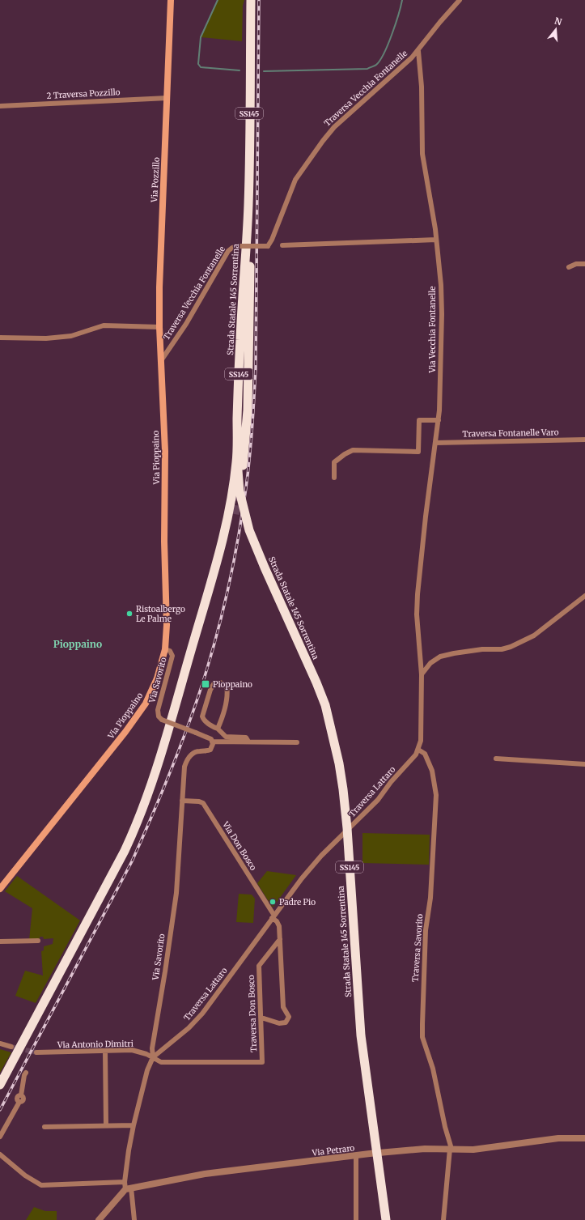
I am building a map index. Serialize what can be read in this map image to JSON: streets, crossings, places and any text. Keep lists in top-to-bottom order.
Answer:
{
  "streets": {
    "highway": ["SS145", "Strada Statale 145 Sorrentina"],
    "main road": ["Via Pozzillo", "Via Pioppaino"],
    "street": [
      "Traversa Vecchia Fontanelle",
      "2 Traversa Pozzillo",
      "Via Vecchia Fontanelle",
      "Traversa Fontanelle Varo",
      "Via Savorito",
      "Traversa Lattaro",
      "Via Don Bosco",
      "Traversa Savorito",
      "Traversa Don Bosco",
      "Via Antonio Dimitri",
      "Via Petraro"
    ]
  },
  "crossings": [
    ["Traversa Vecchia Fontanelle", "Via Pozzillo"],
    ["Traversa Vecchia Fontanelle", "Via Vecchia Fontanelle"],
    ["Traversa Vecchia Fontanelle", "Via Pioppaino"],
    ["2 Traversa Pozzillo", "Via Pozzillo"],
    ["Via Pozzillo", "Via Pioppaino"],
    ["Via Vecchia Fontanelle", "Traversa Fontanelle Varo"],
    ["Via Vecchia Fontanelle", "Traversa Lattaro"],
    ["Via Pioppaino", "Via Savorito"],
    ["Via Savorito", "Traversa Lattaro"],
    ["Via Savorito", "Via Don Bosco"],
    ["Via Savorito", "Traversa Don Bosco"],
    ["Via Savorito", "Via Antonio Dimitri"],
    ["Via Savorito", "Via Petraro"],
    ["Traversa Lattaro", "Via Don Bosco"],
    ["Traversa Lattaro", "Traversa Savorito"],
    ["Traversa Lattaro", "Traversa Don Bosco"],
    ["Traversa Lattaro", "Via Antonio Dimitri"],
    ["Via Don Bosco", "Traversa Don Bosco"],
    ["Traversa Savorito", "Via Petraro"],
    ["Traversa Don Bosco", "Via Antonio Dimitri"]
  ],
  "districts": ["Pioppaino"],
  "places": {
    "other": ["Ristoalbergo Le Palme", "Padre Pio"],
    "transit": ["Pioppaino"]
  },
  "north": "top"
}
